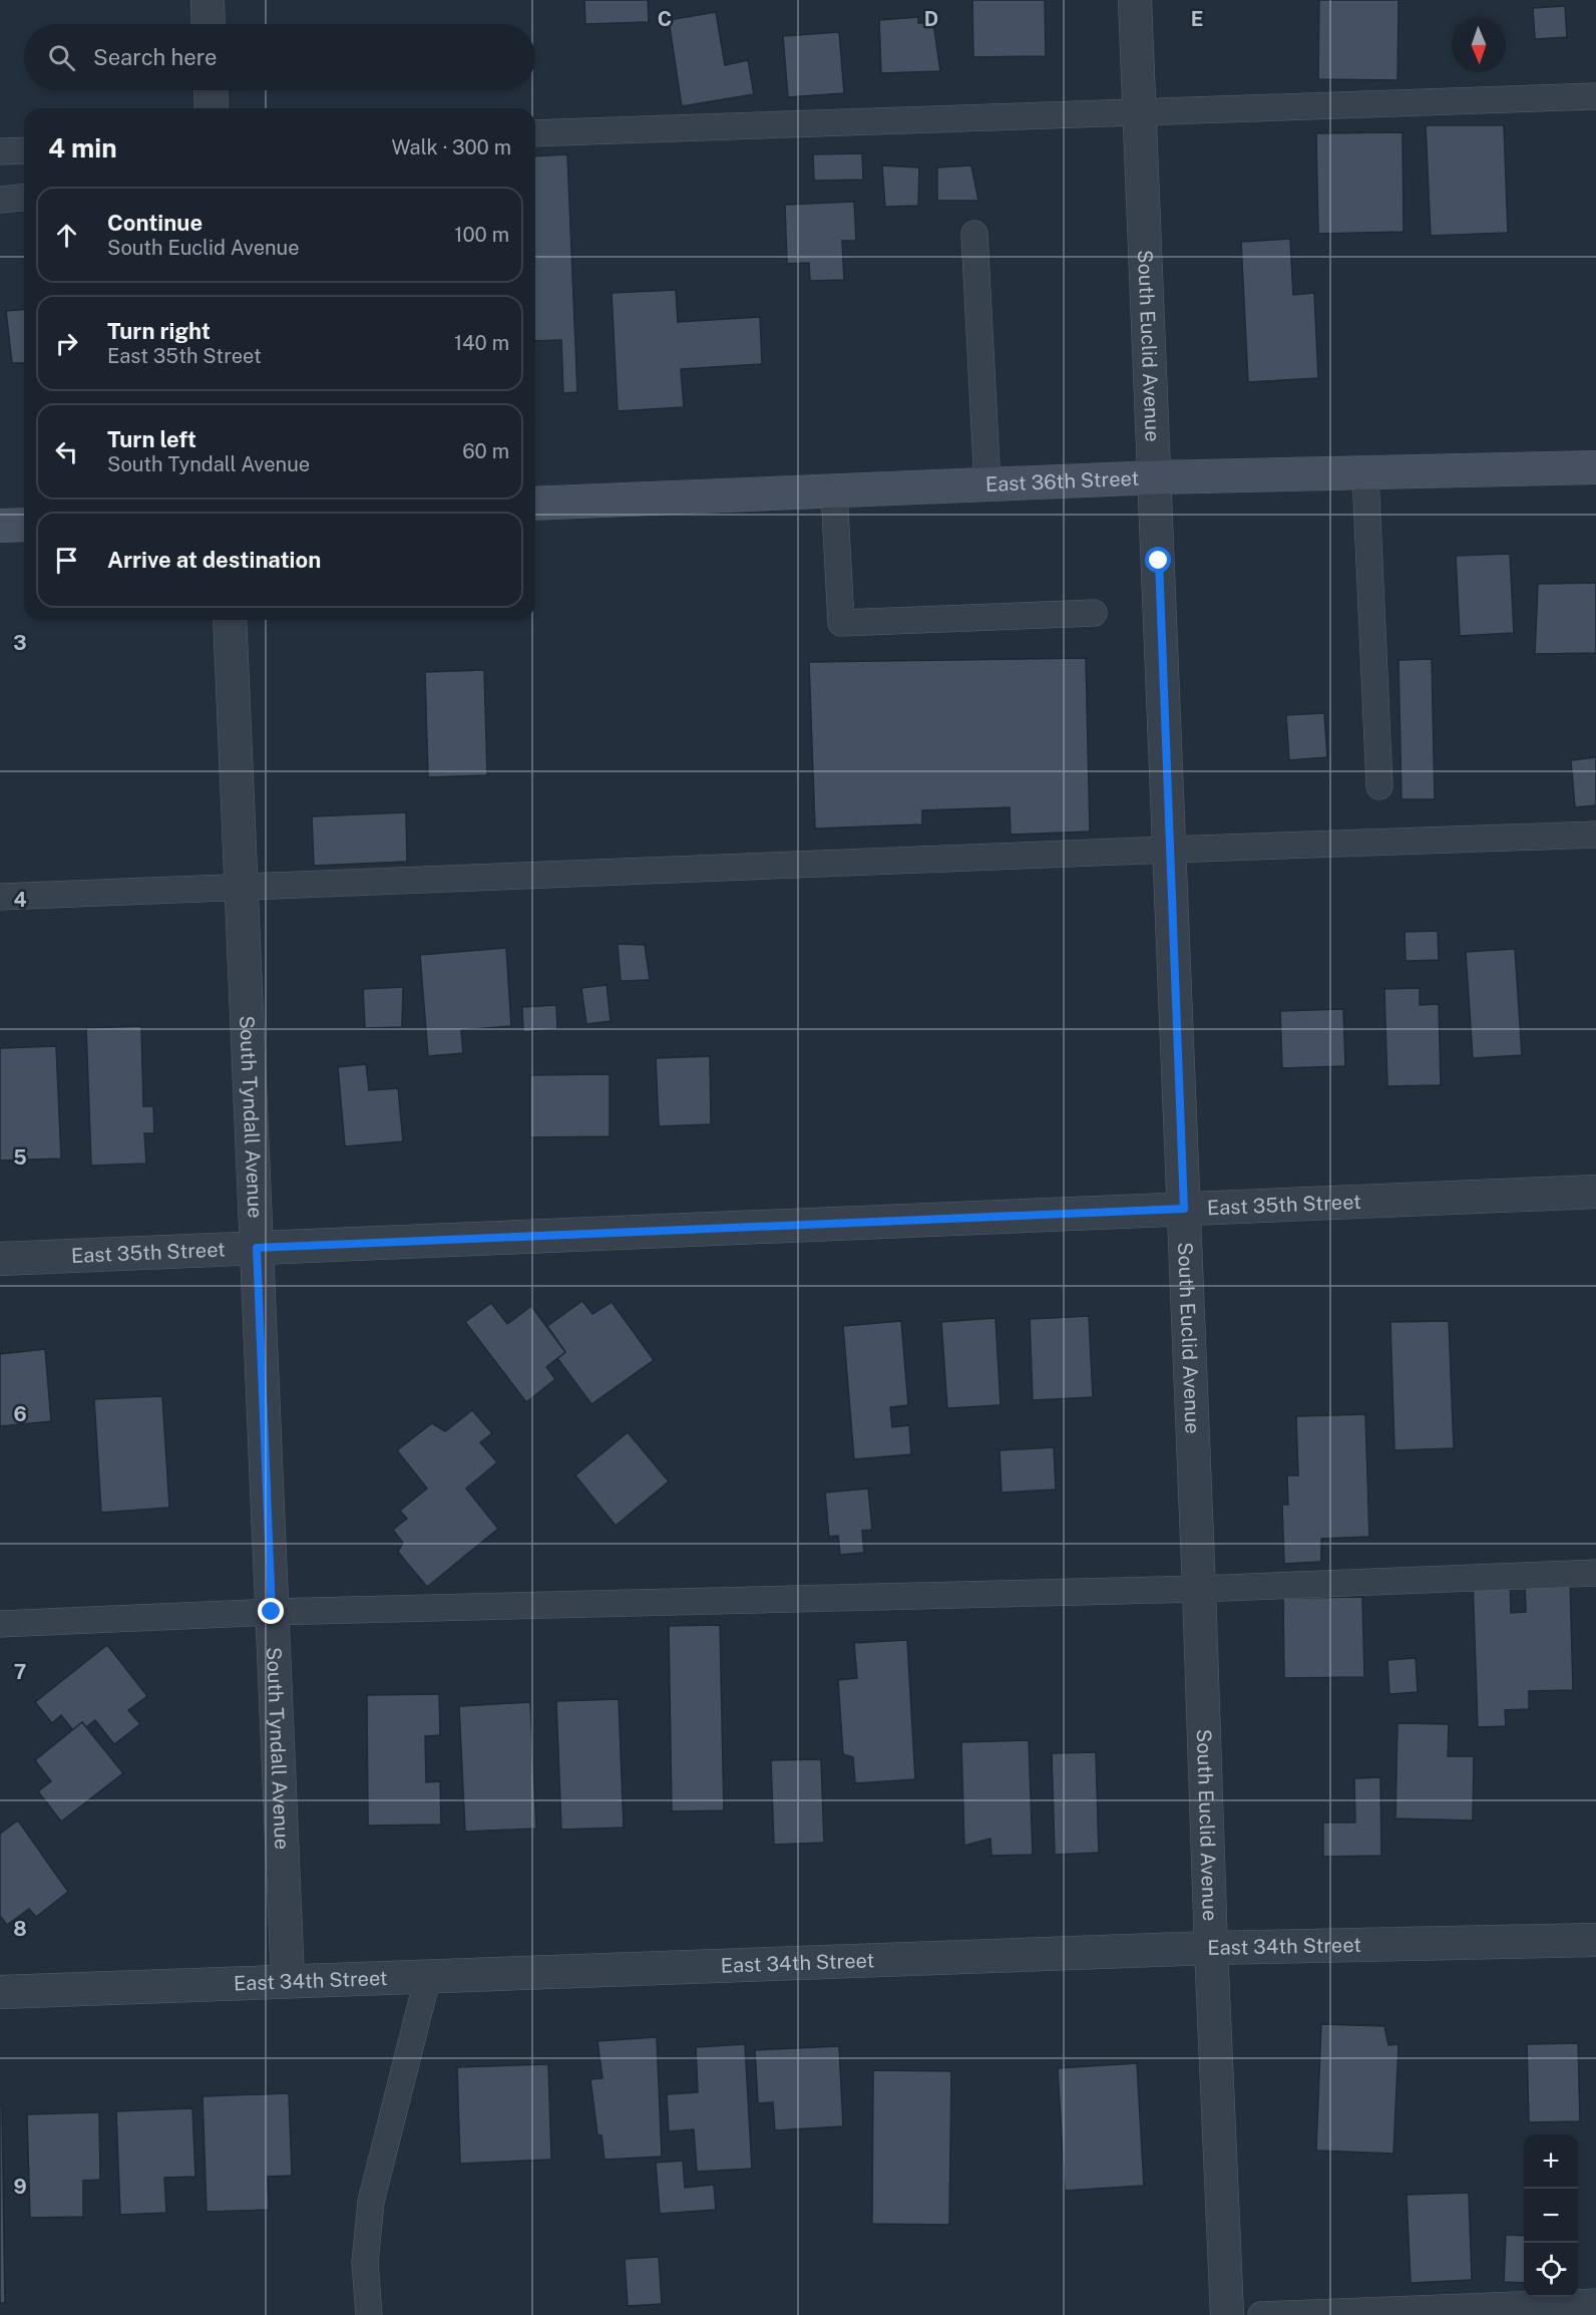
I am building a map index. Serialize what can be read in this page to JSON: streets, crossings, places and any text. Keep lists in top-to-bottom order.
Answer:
{
  "streets": {
    "main road": ["East 36th Street"],
    "street": [
      "South Euclid Avenue",
      "South Tyndall Avenue",
      "East 35th Street",
      "East 34th Street"
    ]
  },
  "crossings": [
    ["South Euclid Avenue", "East 36th Street"],
    ["South Euclid Avenue", "East 35th Street"],
    ["South Euclid Avenue", "East 34th Street"],
    ["South Tyndall Avenue", "East 35th Street"],
    ["South Tyndall Avenue", "East 34th Street"]
  ],
  "north": "bottom",
  "page": {
    "search": "Search here",
    "heading": ["4 min", "Walk · 300 m"],
    "list": [
      ["Continue", "South Euclid Avenue", "100 m"],
      ["Turn right", "East 35th Street", "140 m"],
      ["Turn left", "South Tyndall Avenue", "60 m"],
      "Arrive at destination"
    ],
    "map_buttons": ["+", "−"]
  },
  "grid": {
    "columns": ["C", "D", "E"],
    "rows": [
      "3",
      "4",
      "5",
      "6",
      "7",
      "8",
      "9"
    ]
  }
}
